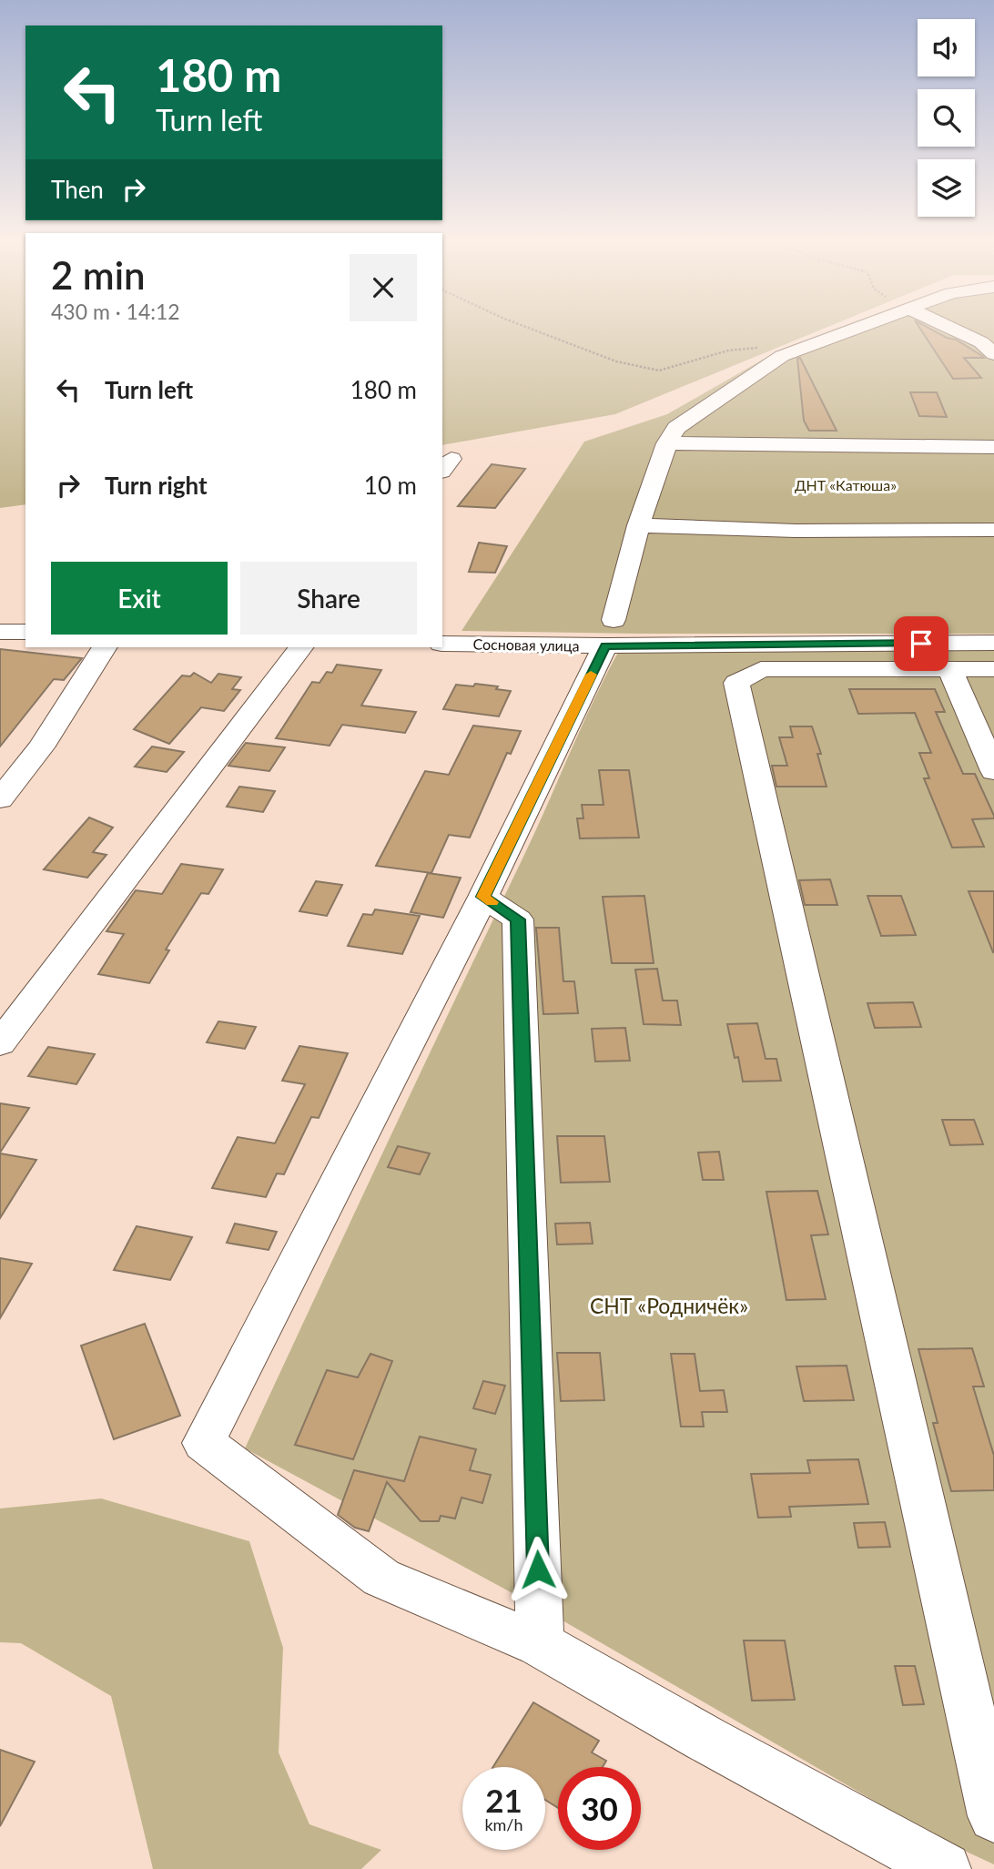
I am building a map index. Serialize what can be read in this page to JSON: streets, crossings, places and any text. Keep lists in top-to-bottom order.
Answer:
{
  "streets": {
    "street": ["Сосновая улица"]
  },
  "parks": ["ДНТ «Катюша»", "СНТ «Родничёк»"],
  "page": {
    "turn": ["180 m", "Turn left"],
    "then": "Then",
    "heading": ["2 min", "430 m · 14:12"],
    "list": [
      {
        "name": "Turn left",
        "value": "180 m"
      },
      {
        "name": "Turn right",
        "value": "10 m"
      }
    ],
    "buttons": ["Exit", "Share"],
    "speed": "21 km/h",
    "limit": "30"
  }
}
